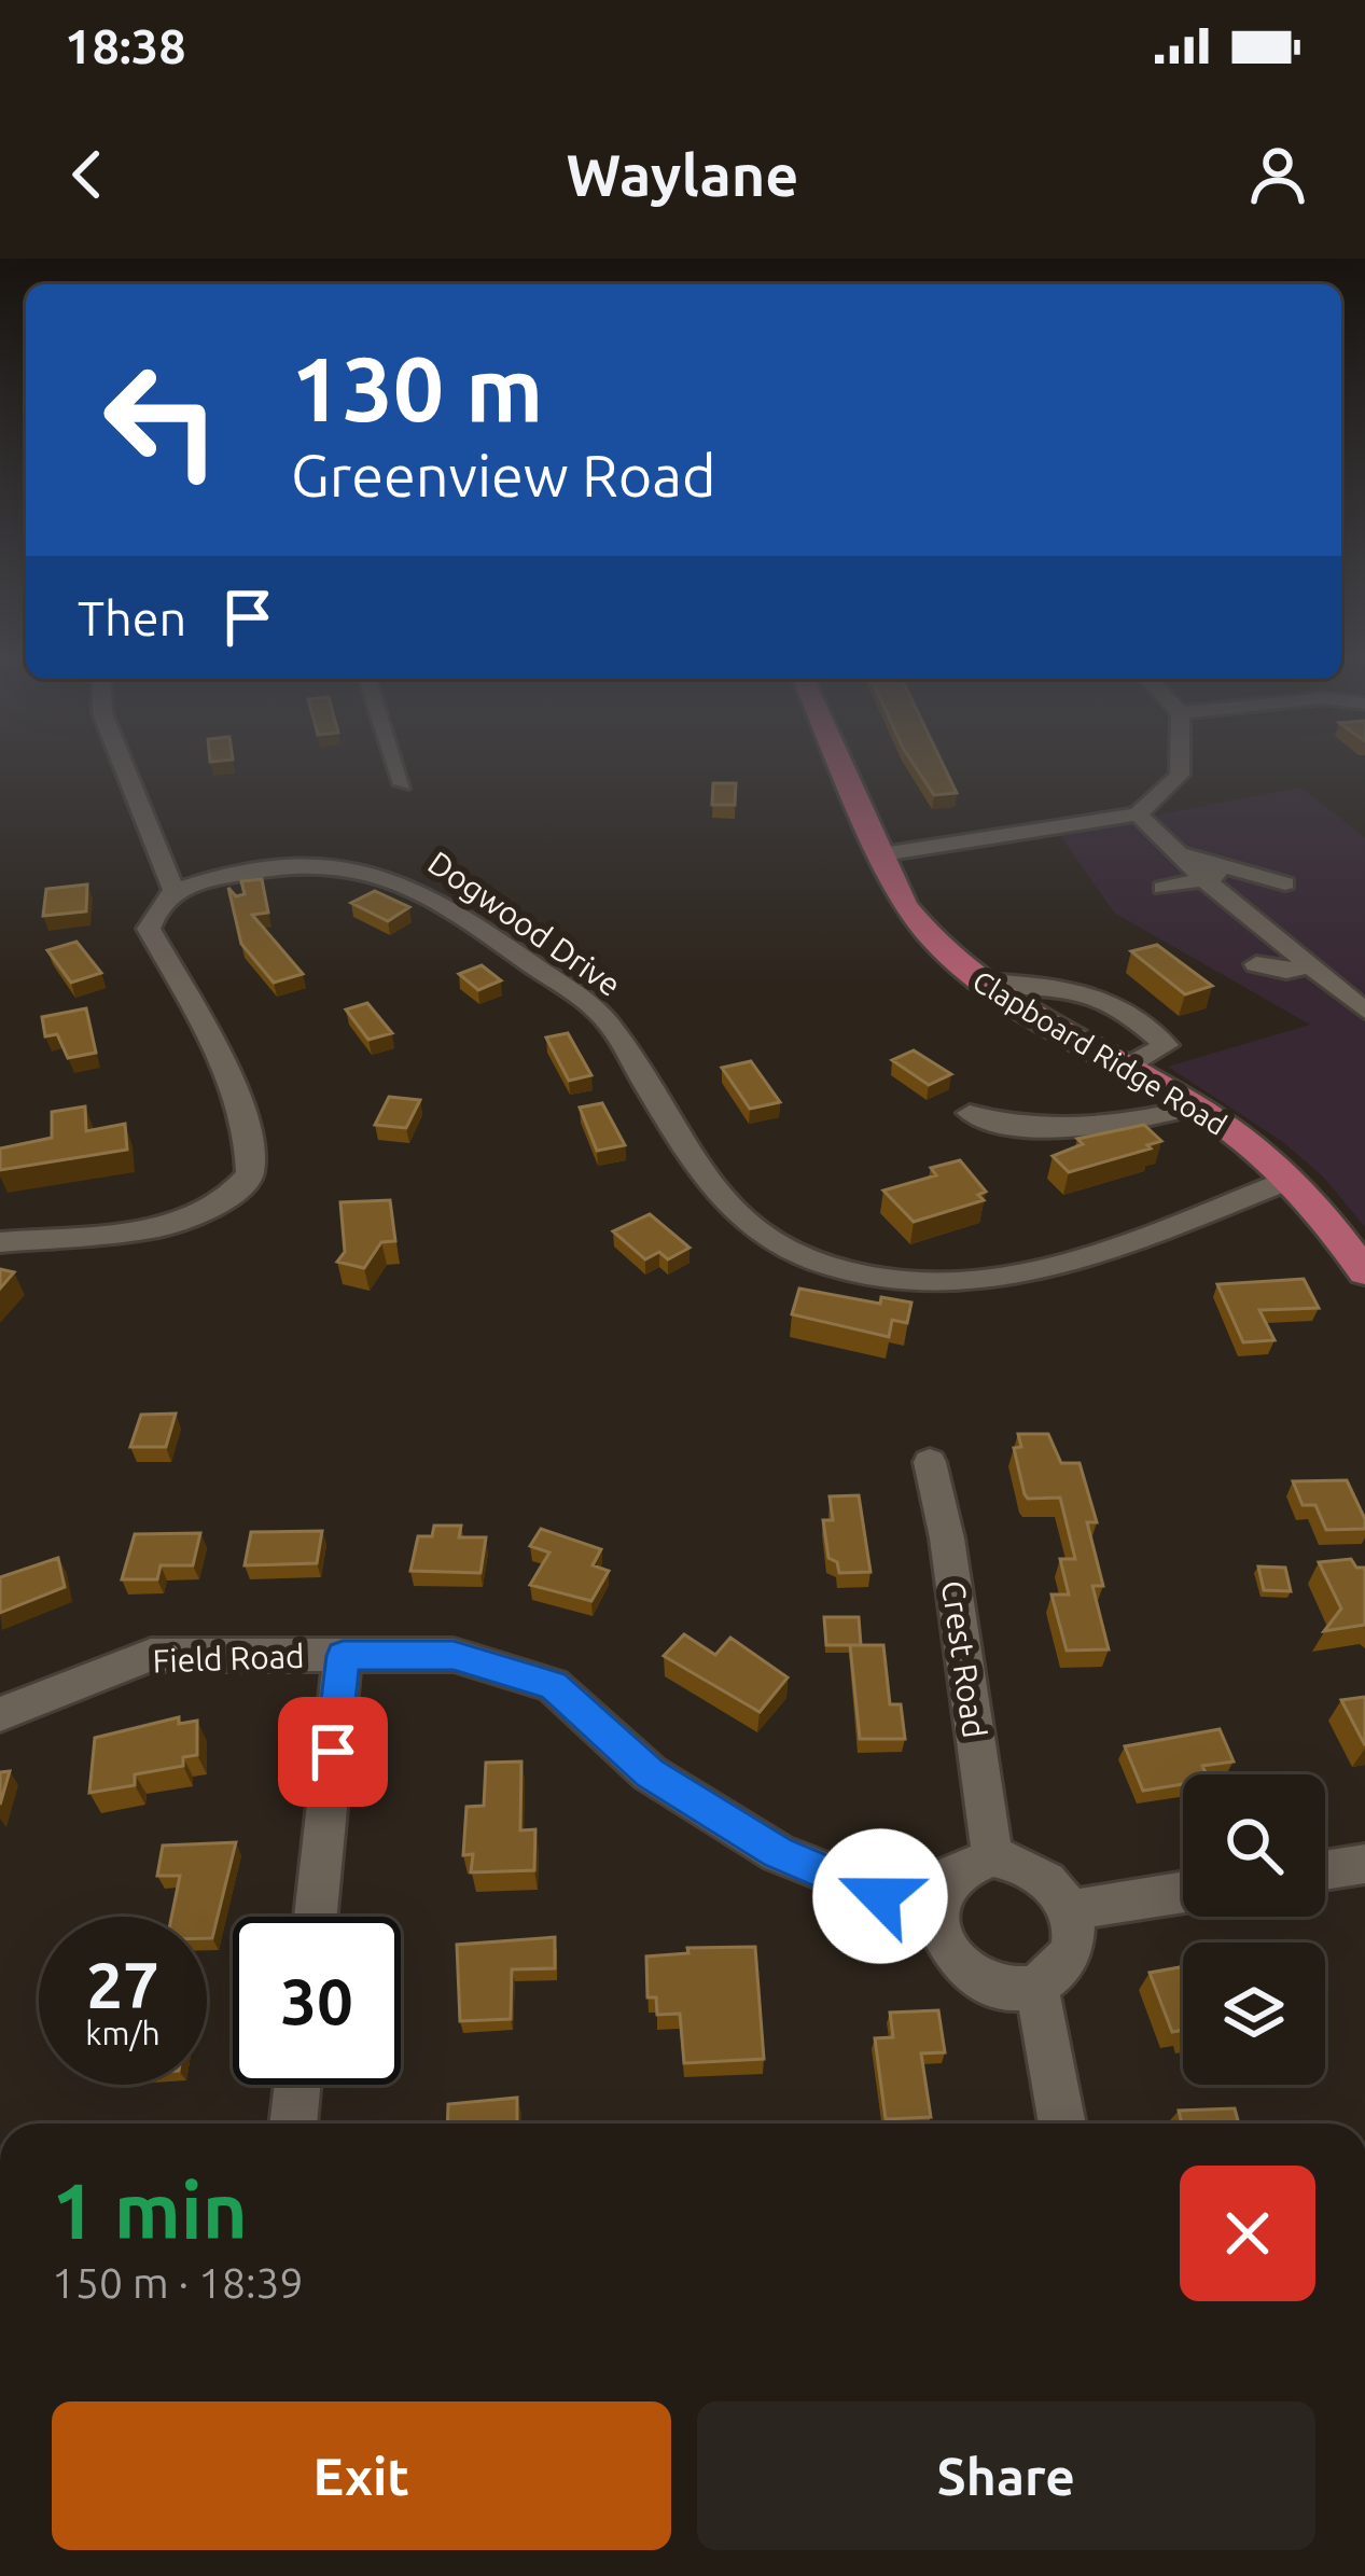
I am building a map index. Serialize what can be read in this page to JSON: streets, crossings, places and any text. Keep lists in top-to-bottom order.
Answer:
{
  "streets": {
    "main road": ["Clapboard Ridge Road"],
    "street": ["Dogwood Drive", "Field Road", "Crest Road"]
  },
  "crossings": [
    ["Dogwood Drive", "Clapboard Ridge Road"],
    ["Field Road", "Crest Road"]
  ],
  "page": {
    "status": "18:38",
    "header": "Waylane",
    "turn": ["130 m", "Greenview Road"],
    "then": "Then",
    "speed": "27 km/h",
    "limit": "30",
    "heading": ["1 min", "150 m · 18:39"],
    "buttons": ["Exit", "Share"]
  }
}
